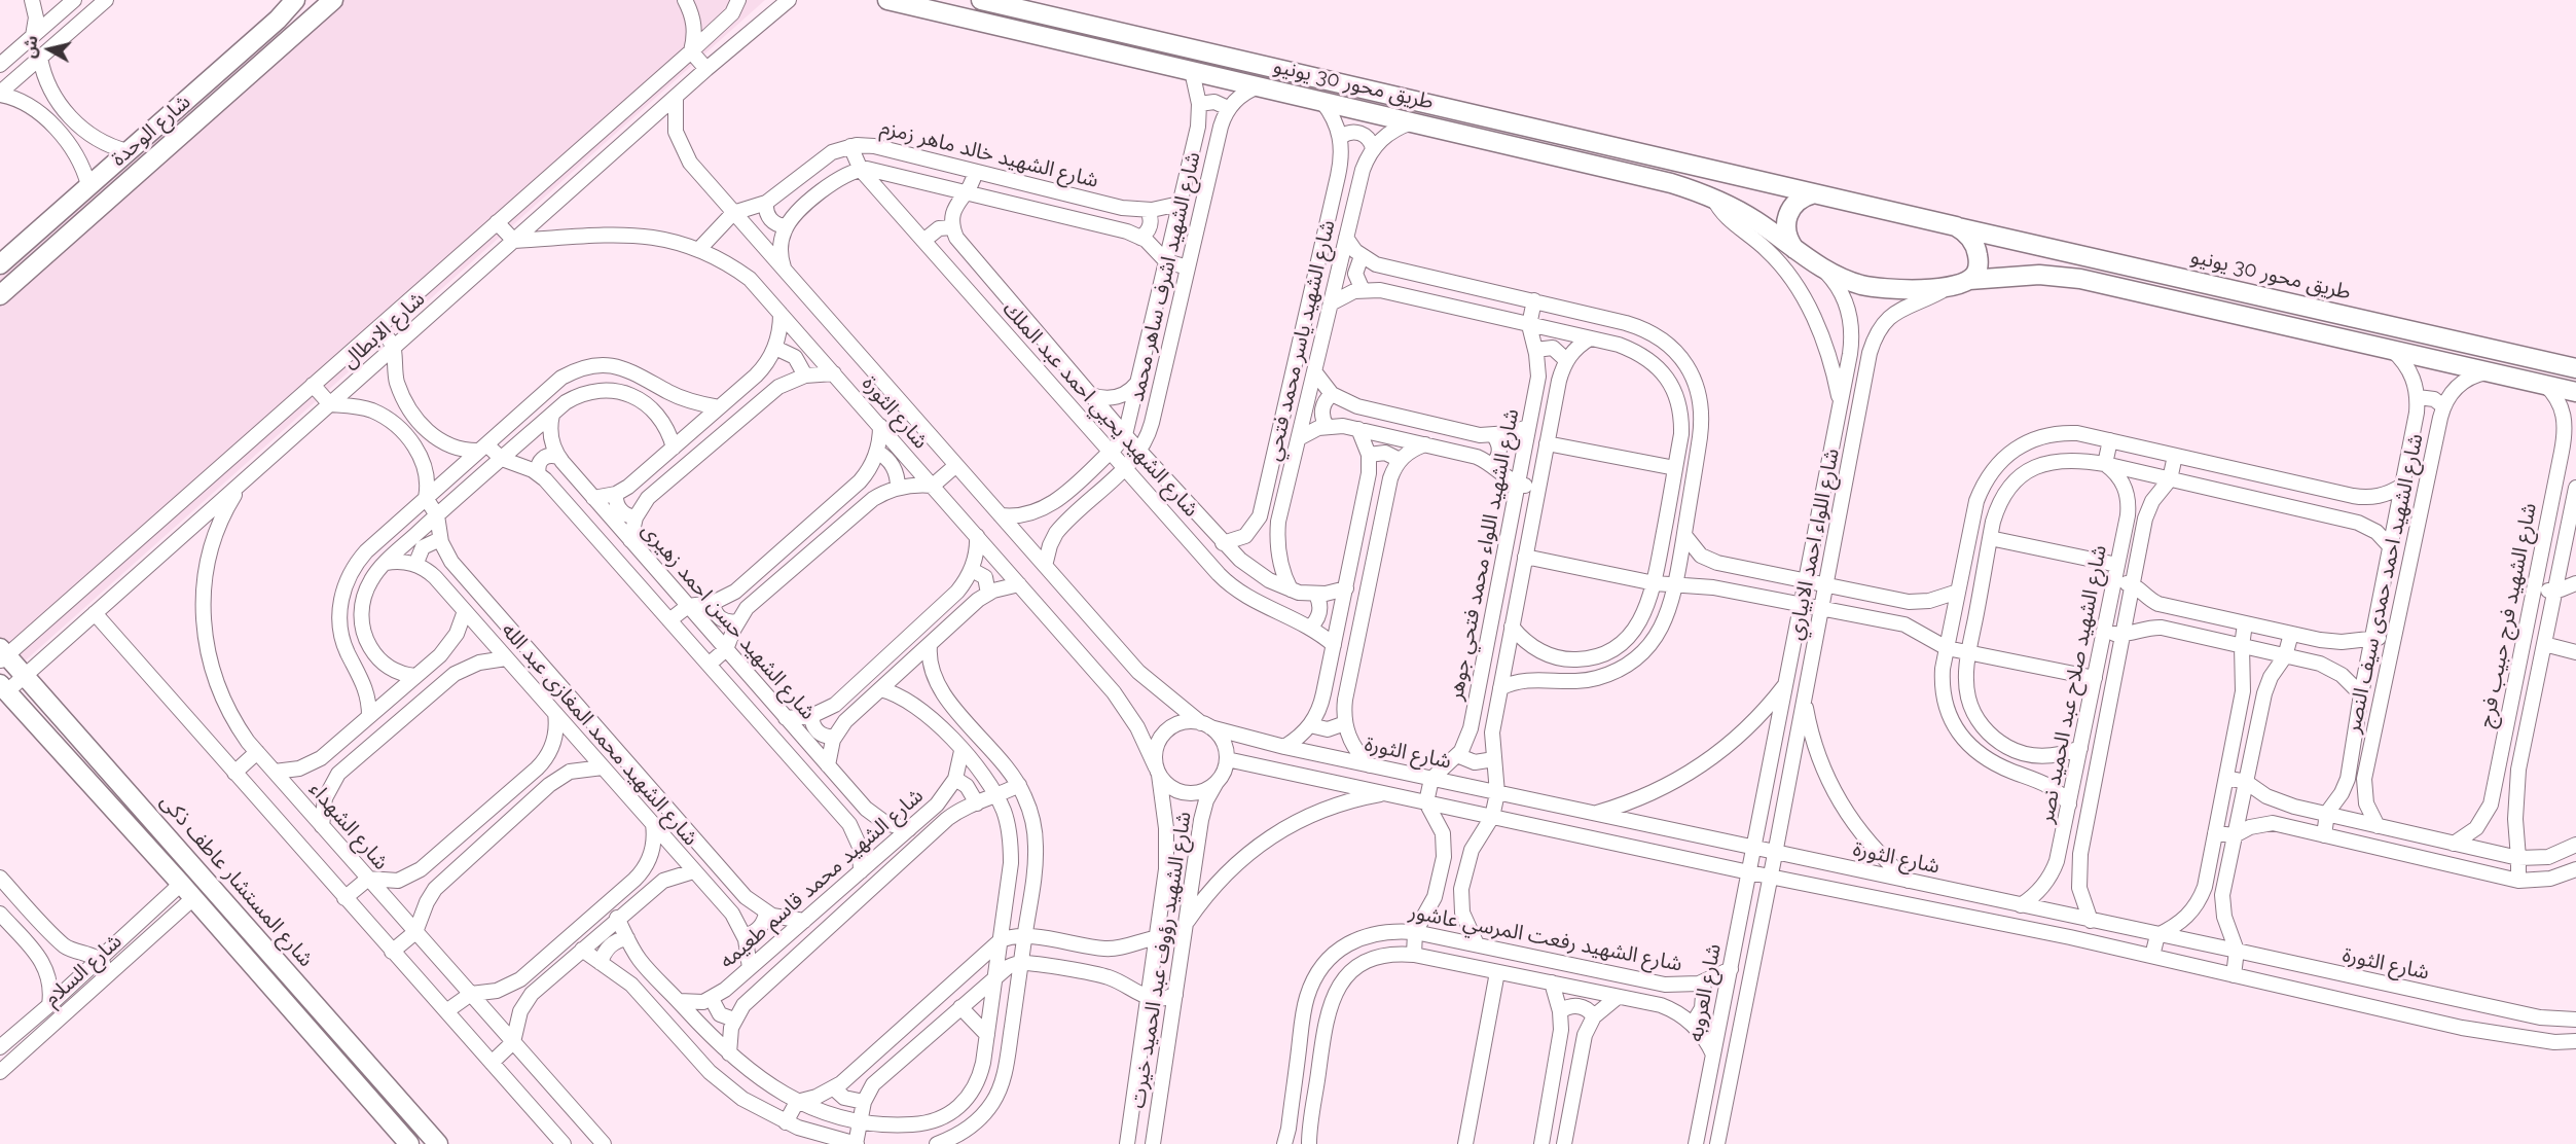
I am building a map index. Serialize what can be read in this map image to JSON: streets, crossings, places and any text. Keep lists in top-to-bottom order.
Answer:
{
  "streets": {
    "street": [
      "طريق محور 30 يونيو",
      "شارع الوحدة",
      "شارع الشهيد خالد ماهر زمزم",
      "شارع الشهيد اشرف ساهر محمد",
      "شارع الابطال",
      "شارع الشهيد ياسر محمد فتحي",
      "شارع الشهيد يحيي احمد عبد الملك",
      "شارع الثورة",
      "شارع اللواء احمد الابياري",
      "شارع الشهيد اللواء محمد فتحي جوهر",
      "شارع الشهيد احمد حمدى سيف النصر",
      "شارع الشهيد فرج حبيب فرج",
      "شارع الشهيد حسن احمد زهيرى",
      "شارع الشهيد صلاح عبد الحميد نصر",
      "شارع الشهيد محمد المغازى عبد الله",
      "شارع الشهداء",
      "شارع الشهيد محمد قاسم طعيمه",
      "شارع المستشار عاطف ذكى",
      "شارع الشهيد رفعت المرسي عاشور",
      "شارع الشهيد رؤوف عبد الحميد خيرت",
      "شارع السلام",
      "شارع العروبه"
    ]
  },
  "crossings": [
    ["طريق محور 30 يونيو", "شارع الشهيد اشرف ساهر محمد"],
    ["طريق محور 30 يونيو", "شارع الشهيد ياسر محمد فتحي"],
    ["طريق محور 30 يونيو", "شارع اللواء احمد الابياري"],
    ["شارع الشهيد خالد ماهر زمزم", "شارع الشهيد اشرف ساهر محمد"],
    ["شارع الشهيد خالد ماهر زمزم", "شارع الشهيد يحيي احمد عبد الملك"],
    ["شارع الشهيد خالد ماهر زمزم", "شارع الثورة"],
    ["شارع الشهيد اشرف ساهر محمد", "شارع الشهيد يحيي احمد عبد الملك"],
    ["شارع الشهيد اشرف ساهر محمد", "شارع الثورة"],
    ["شارع الابطال", "شارع الثورة"],
    ["شارع الابطال", "شارع الشهداء"],
    ["شارع الابطال", "شارع المستشار عاطف ذكى"],
    ["شارع الشهيد ياسر محمد فتحي", "شارع الشهيد يحيي احمد عبد الملك"],
    ["شارع الثورة", "شارع اللواء احمد الابياري"],
    ["شارع الثورة", "شارع الشهيد اللواء محمد فتحي جوهر"],
    ["شارع الثورة", "شارع الشهيد صلاح عبد الحميد نصر"],
    ["شارع الثورة", "شارع الشهيد رؤوف عبد الحميد خيرت"],
    ["شارع الثورة", "شارع العروبه"],
    ["شارع اللواء احمد الابياري", "شارع العروبه"],
    ["شارع الشهيد اللواء محمد فتحي جوهر", "شارع الشهيد رفعت المرسي عاشور"],
    ["شارع الشهيد حسن احمد زهيرى", "شارع الشهيد محمد قاسم طعيمه"],
    ["شارع الشهيد محمد المغازى عبد الله", "شارع الشهيد محمد قاسم طعيمه"],
    ["شارع الشهيد رفعت المرسي عاشور", "شارع العروبه"]
  ],
  "north": "left"
}
